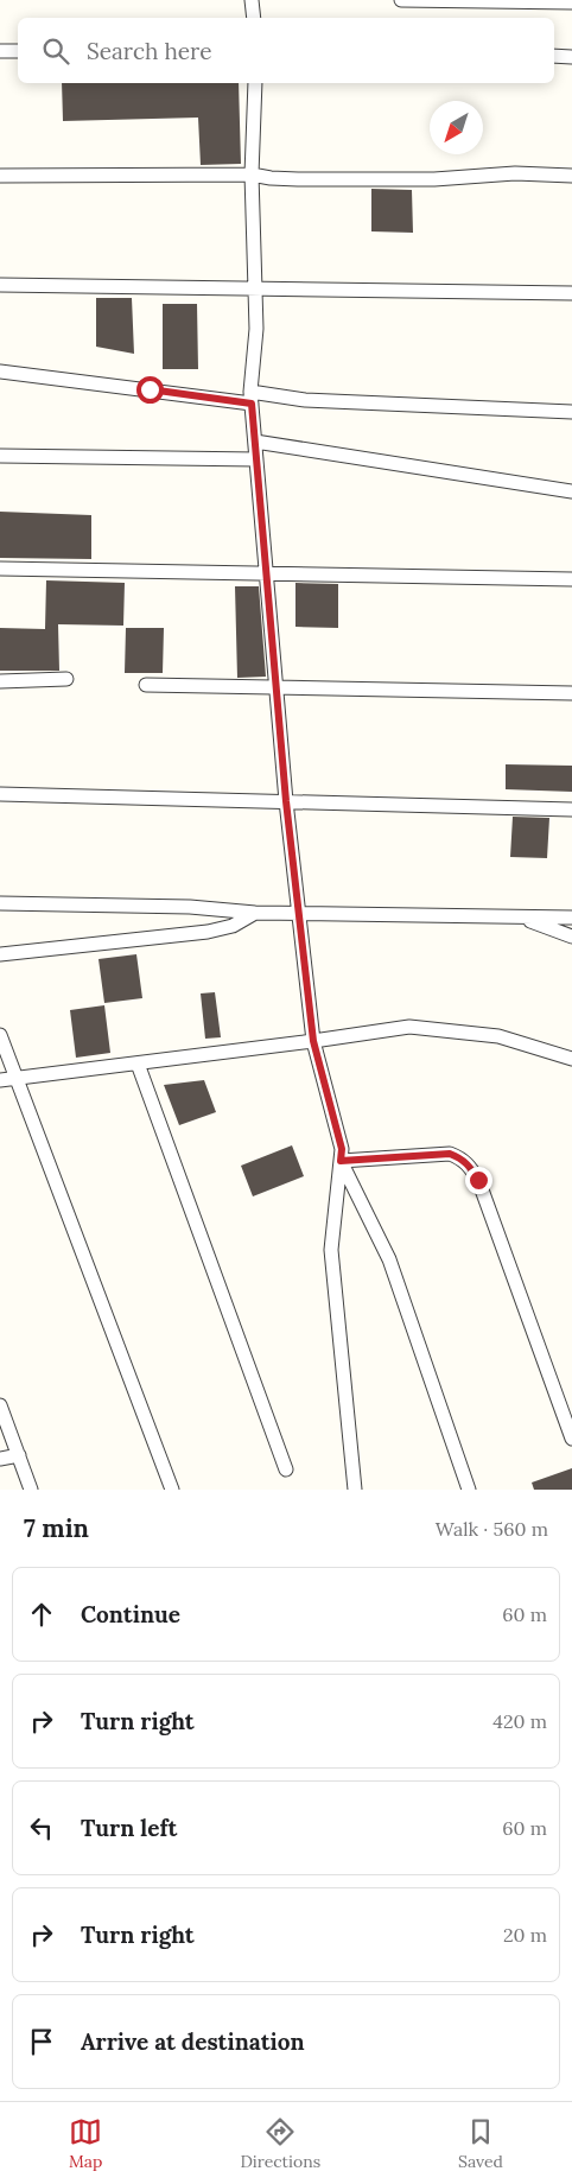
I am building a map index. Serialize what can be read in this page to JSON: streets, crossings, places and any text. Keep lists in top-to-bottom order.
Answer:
{
  "north": "bottom left",
  "page": {
    "search": "Search here",
    "heading": ["7 min", "Walk · 560 m"],
    "list": [
      ["Continue", "60 m"],
      ["Turn right", "420 m"],
      ["Turn left", "60 m"],
      ["Turn right", "20 m"],
      "Arrive at destination"
    ],
    "nav": ["Map", "Directions", "Saved"]
  }
}
